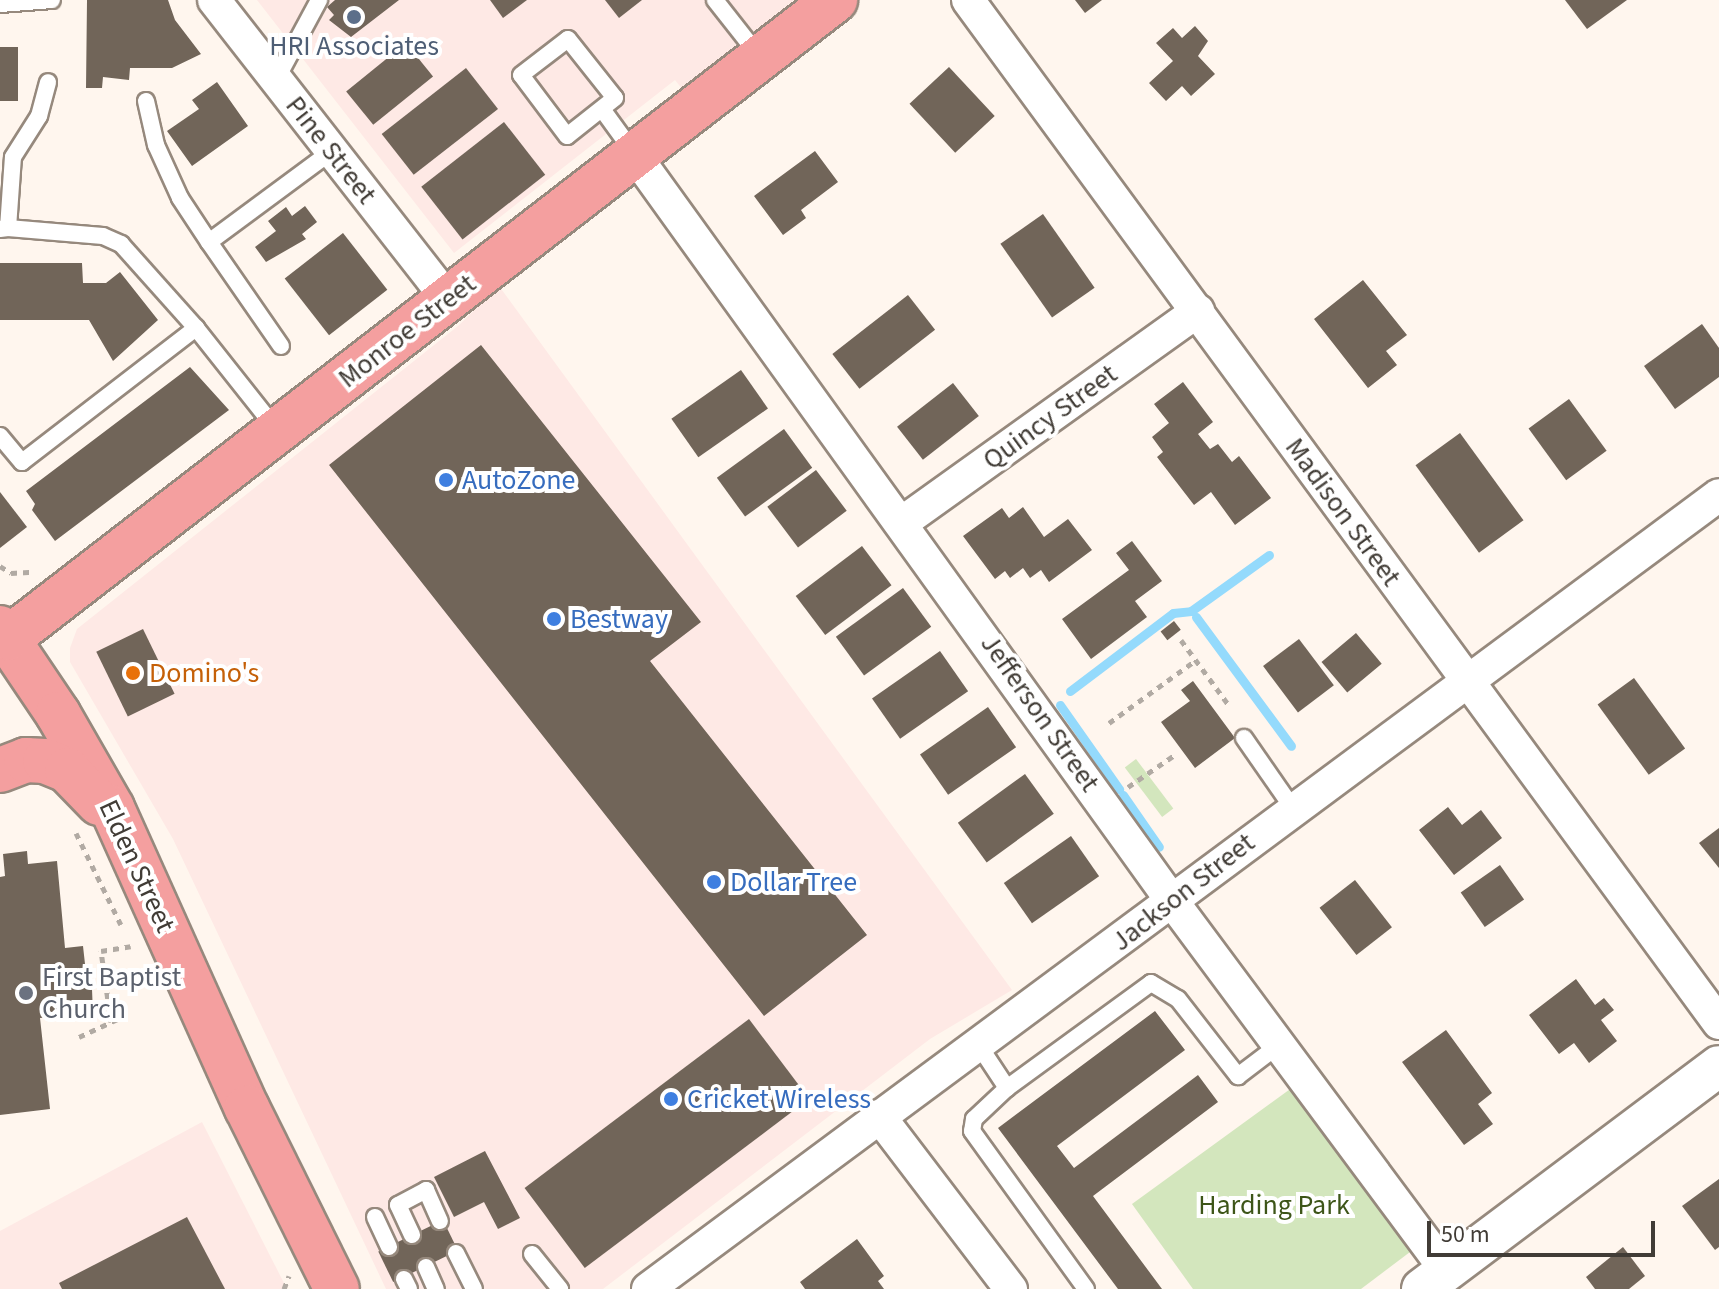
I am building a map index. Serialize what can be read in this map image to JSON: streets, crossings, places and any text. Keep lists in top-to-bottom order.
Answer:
{
  "streets": {
    "main road": ["Monroe Street", "Elden Street"],
    "street": [
      "Pine Street",
      "Quincy Street",
      "Madison Street",
      "Jefferson Street",
      "Jackson Street"
    ]
  },
  "crossings": [
    ["Pine Street", "Monroe Street"],
    ["Monroe Street", "Jefferson Street"],
    ["Monroe Street", "Elden Street"],
    ["Quincy Street", "Madison Street"],
    ["Quincy Street", "Jefferson Street"],
    ["Madison Street", "Jackson Street"],
    ["Jefferson Street", "Jackson Street"]
  ],
  "parks": ["Harding Park"],
  "places": [
    "HRI Associates",
    "AutoZone",
    "Bestway",
    "Domino's",
    "Dollar Tree",
    "First Baptist Church",
    "Cricket Wireless"
  ],
  "scale_bar": "50 m"
}
